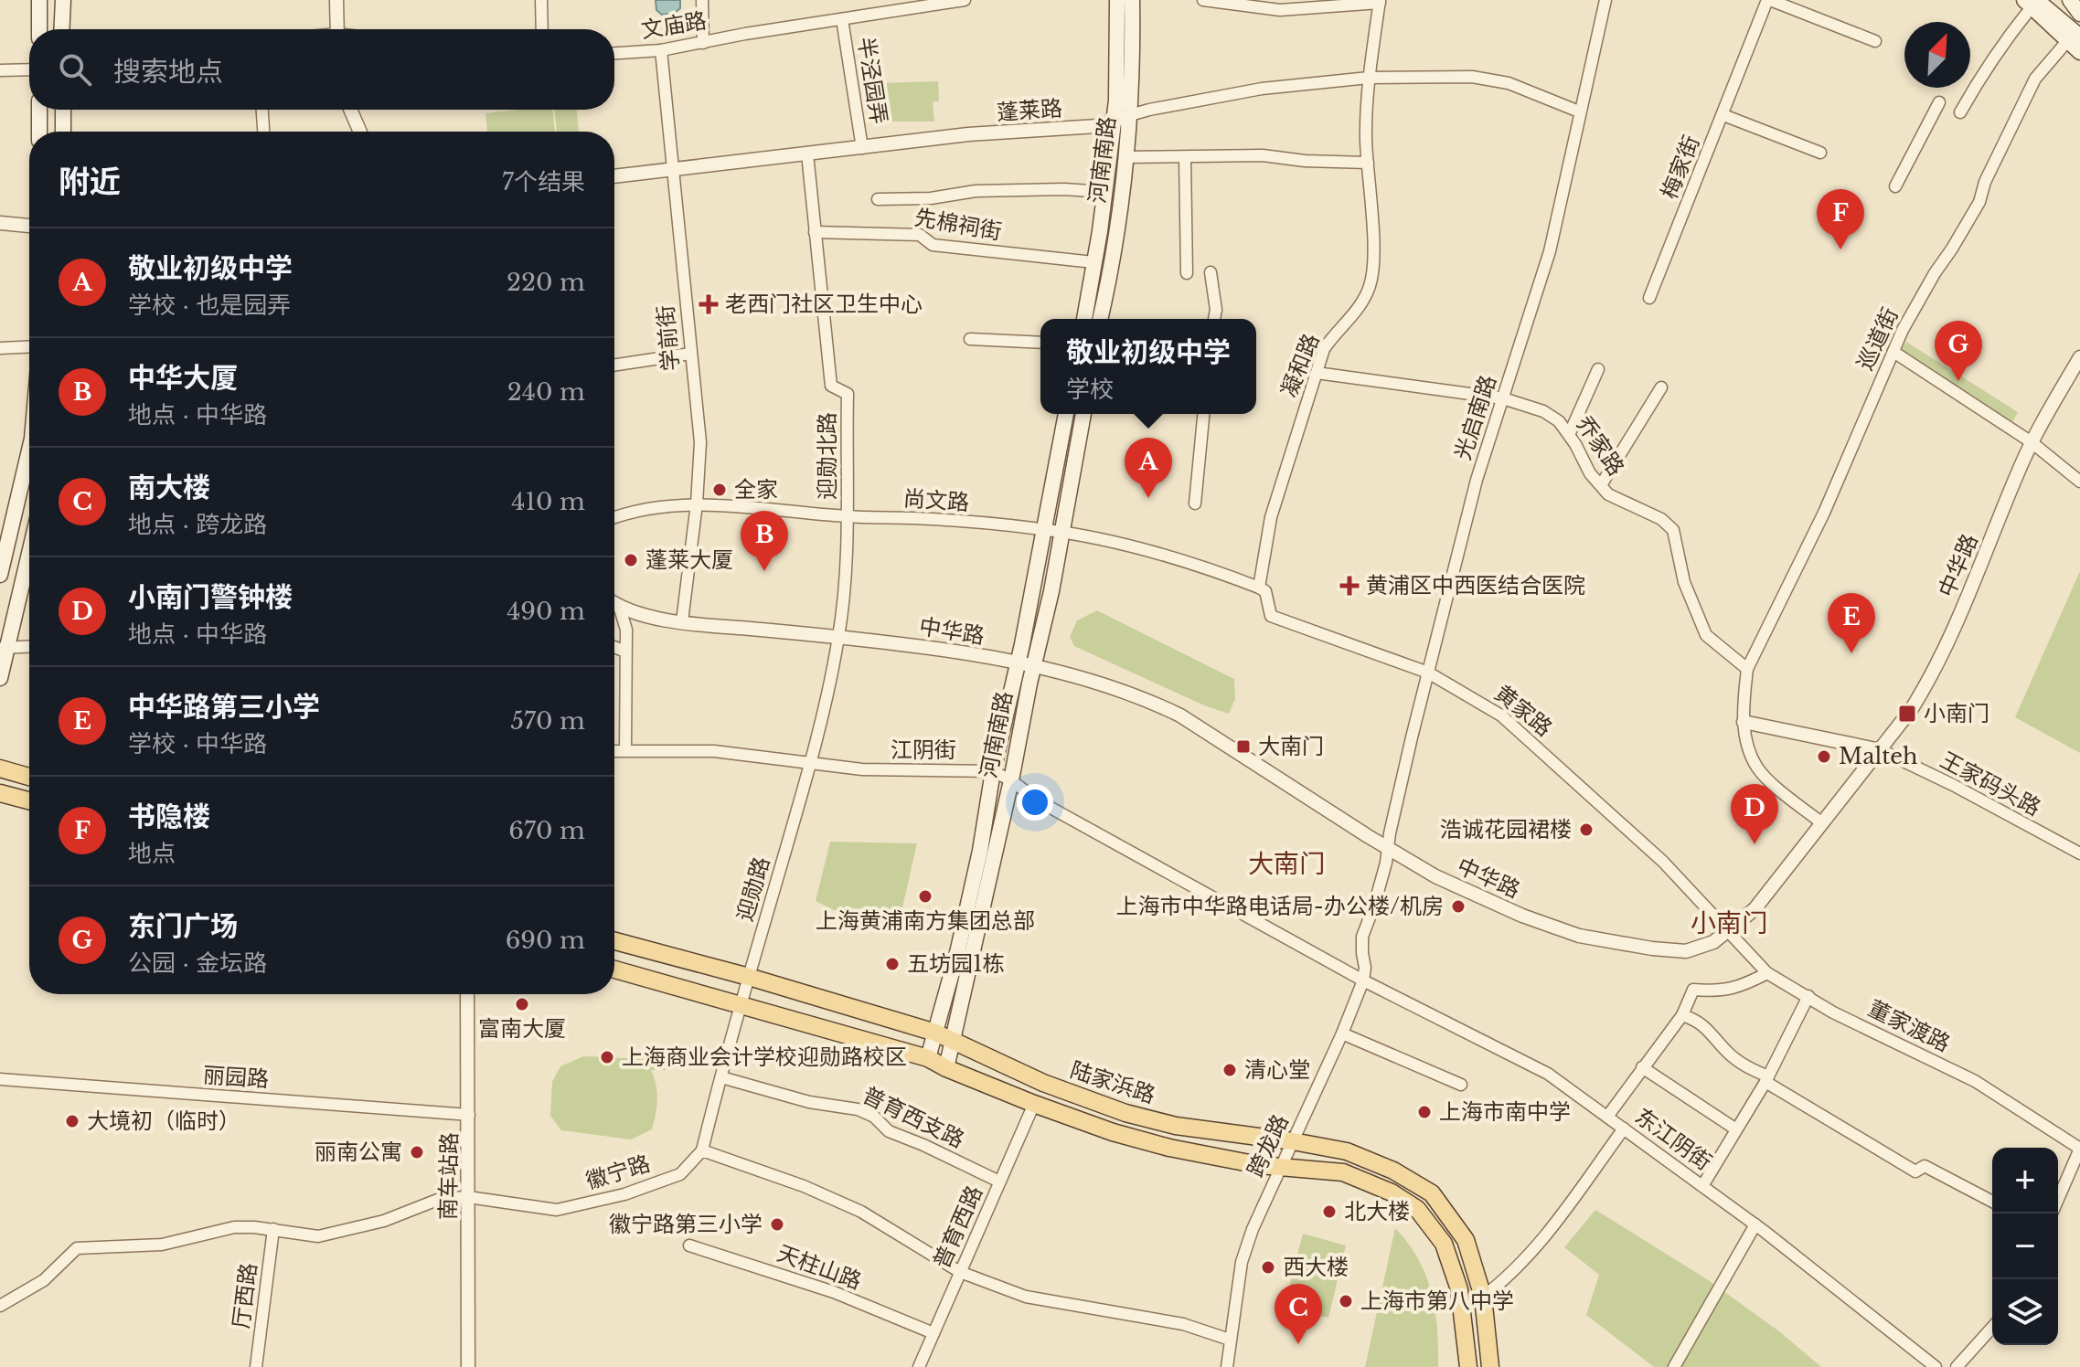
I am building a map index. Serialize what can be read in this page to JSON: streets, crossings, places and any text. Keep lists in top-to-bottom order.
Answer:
{
  "streets": {
    "main road": ["河南南路", "陆家浜路"],
    "street": [
      "文庙路",
      "半泾园弄",
      "蓬莱路",
      "梅家街",
      "先棉祠街",
      "学前街",
      "巡道街",
      "凝和路",
      "光启南路",
      "乔家路",
      "迎勋北路",
      "尚文路",
      "中华路",
      "黄家路",
      "江阴街",
      "王家码头路",
      "迎勋路",
      "董家渡路",
      "丽园路",
      "普育西支路",
      "东江阴街",
      "跨龙路",
      "徽宁路",
      "南车站路",
      "普育西路",
      "天柱山路",
      "厅西路"
    ]
  },
  "crossings": [
    ["文庙路", "半泾园弄"],
    ["文庙路", "学前街"],
    ["半泾园弄", "蓬莱路"],
    ["蓬莱路", "河南南路"],
    ["蓬莱路", "学前街"],
    ["蓬莱路", "凝和路"],
    ["蓬莱路", "光启南路"],
    ["蓬莱路", "迎勋北路"],
    ["河南南路", "先棉祠街"],
    ["河南南路", "尚文路"],
    ["河南南路", "中华路"],
    ["河南南路", "江阴街"],
    ["河南南路", "陆家浜路"],
    ["先棉祠街", "迎勋北路"],
    ["学前街", "尚文路"],
    ["学前街", "中华路"],
    ["巡道街", "乔家路"],
    ["凝和路", "乔家路"],
    ["凝和路", "尚文路"],
    ["凝和路", "黄家路"],
    ["光启南路", "乔家路"],
    ["光启南路", "中华路"],
    ["光启南路", "黄家路"],
    ["光启南路", "跨龙路"],
    ["迎勋北路", "尚文路"],
    ["迎勋北路", "中华路"],
    ["迎勋北路", "迎勋路"],
    ["尚文路", "黄家路"],
    ["中华路", "黄家路"],
    ["中华路", "王家码头路"],
    ["中华路", "迎勋路"],
    ["中华路", "董家渡路"],
    ["中华路", "跨龙路"],
    ["黄家路", "董家渡路"],
    ["江阴街", "迎勋路"],
    ["江阴街", "东江阴街"],
    ["江阴街", "跨龙路"],
    ["迎勋路", "陆家浜路"],
    ["迎勋路", "普育西支路"],
    ["迎勋路", "徽宁路"],
    ["丽园路", "南车站路"],
    ["陆家浜路", "跨龙路"],
    ["陆家浜路", "普育西路"],
    ["普育西支路", "普育西路"],
    ["东江阴街", "跨龙路"],
    ["徽宁路", "南车站路"],
    ["徽宁路", "厅西路"],
    ["普育西路", "天柱山路"]
  ],
  "districts": ["大南门", "小南门"],
  "places": {
    "health": ["老西门社区卫生中心", "黄浦区中西医结合医院"],
    "other": [
      "全家",
      "蓬莱大厦",
      "Malteh",
      "浩诚花园裙楼",
      "上海黄浦南方集团总部",
      "上海市中华路电话局-办公楼/机房",
      "五坊园1栋",
      "富南大厦",
      "上海商业会计学校迎勋路校区",
      "清心堂",
      "上海市南中学",
      "大境初（临时）",
      "丽南公寓",
      "北大楼",
      "徽宁路第三小学",
      "西大楼",
      "上海市第八中学"
    ],
    "transit": ["小南门", "大南门"]
  },
  "north": "top right",
  "page": {
    "search": "搜索地点",
    "heading": ["附近", "7个结果"],
    "pins": [
      "F",
      "G",
      "A",
      "B",
      "E",
      "D",
      "C"
    ],
    "list": [
      {
        "mark": "A",
        "name": "敬业初级中学",
        "note": "学校 · 也是园弄",
        "value": "220 m"
      },
      {
        "mark": "B",
        "name": "中华大厦",
        "note": "地点 · 中华路",
        "value": "240 m"
      },
      {
        "mark": "C",
        "name": "南大楼",
        "note": "地点 · 跨龙路",
        "value": "410 m"
      },
      {
        "mark": "D",
        "name": "小南门警钟楼",
        "note": "地点 · 中华路",
        "value": "490 m"
      },
      {
        "mark": "E",
        "name": "中华路第三小学",
        "note": "学校 · 中华路",
        "value": "570 m"
      },
      {
        "mark": "F",
        "name": "书隐楼",
        "note": "地点",
        "value": "670 m"
      },
      {
        "mark": "G",
        "name": "东门广场",
        "note": "公园 · 金坛路",
        "value": "690 m"
      }
    ],
    "popup": ["敬业初级中学", "学校"],
    "map_buttons": ["+", "−"]
  }
}
